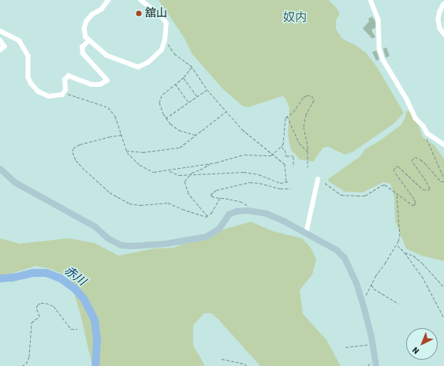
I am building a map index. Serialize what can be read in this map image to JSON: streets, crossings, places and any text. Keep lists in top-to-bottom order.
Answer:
{
  "districts": ["奴内"],
  "water": ["赤川"],
  "places": ["舘山"],
  "north": "bottom left"
}
